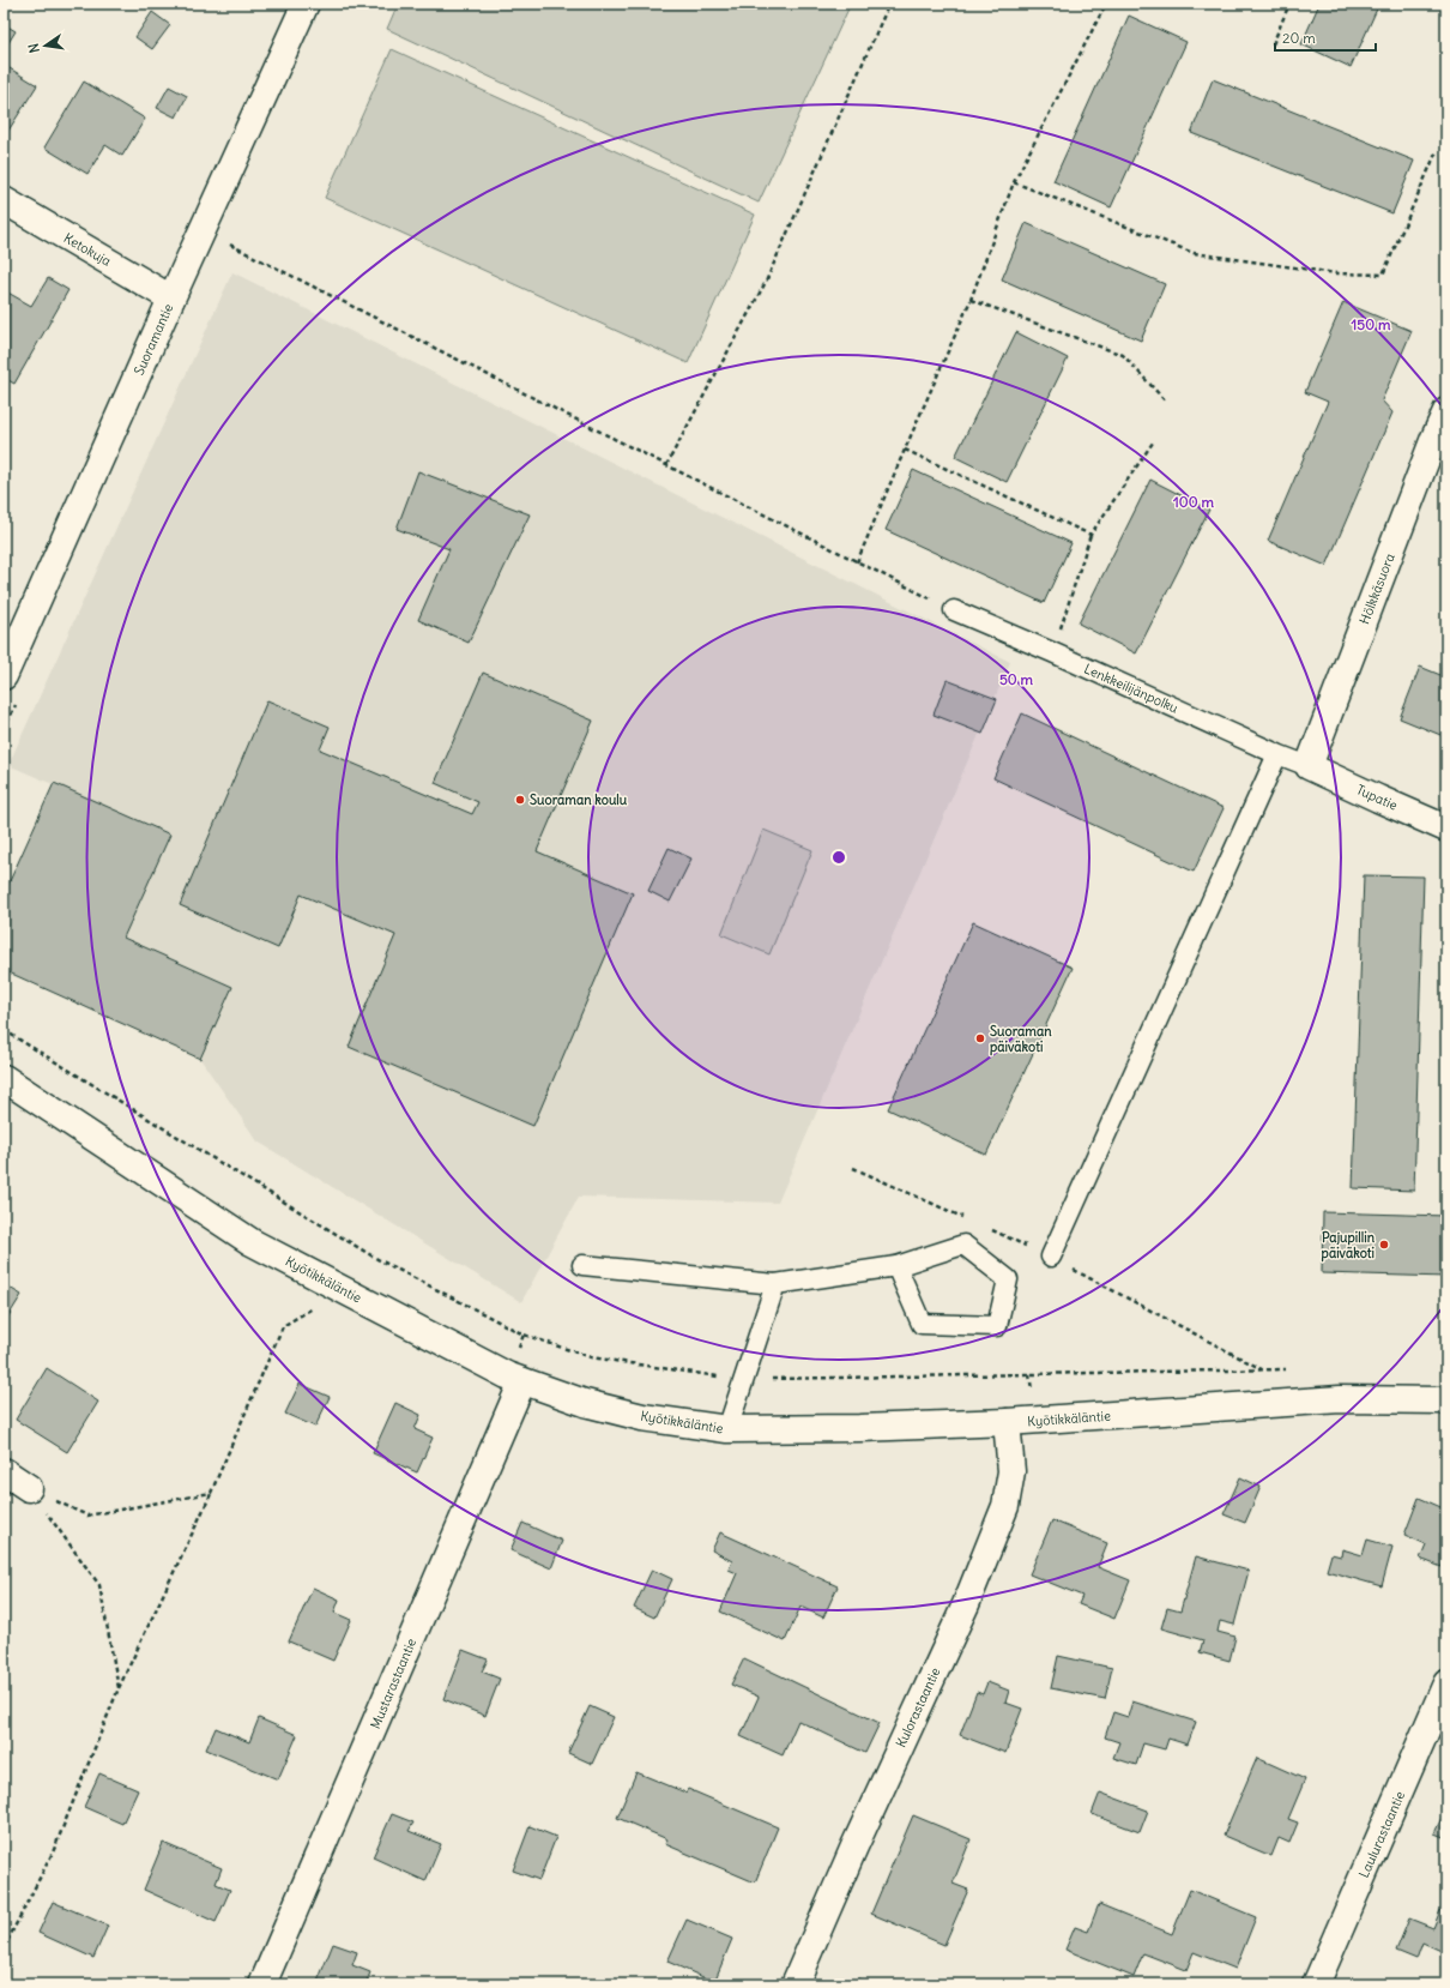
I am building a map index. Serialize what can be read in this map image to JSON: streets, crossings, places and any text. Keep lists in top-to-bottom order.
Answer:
{
  "streets": {
    "street": [
      "Ketokuja",
      "Suoramantie",
      "Hölkkäsuora",
      "Tupatie",
      "Kyötikkäläntie",
      "Mustarastaantie",
      "Kulorastaantie",
      "Laulurastaantie"
    ],
    "lane": ["Lenkkeilijänpolku"]
  },
  "crossings": [
    ["Ketokuja", "Suoramantie"],
    ["Hölkkäsuora", "Lenkkeilijänpolku"],
    ["Hölkkäsuora", "Tupatie"],
    ["Lenkkeilijänpolku", "Tupatie"],
    ["Kyötikkäläntie", "Mustarastaantie"],
    ["Kyötikkäläntie", "Kulorastaantie"]
  ],
  "places": ["Suoraman koulu", "Suoraman päiväkoti", "Pajupillin päiväkoti"],
  "scale_bar": "20 m",
  "north": "left",
  "rings": ["150 m", "100 m", "50 m"]
}
